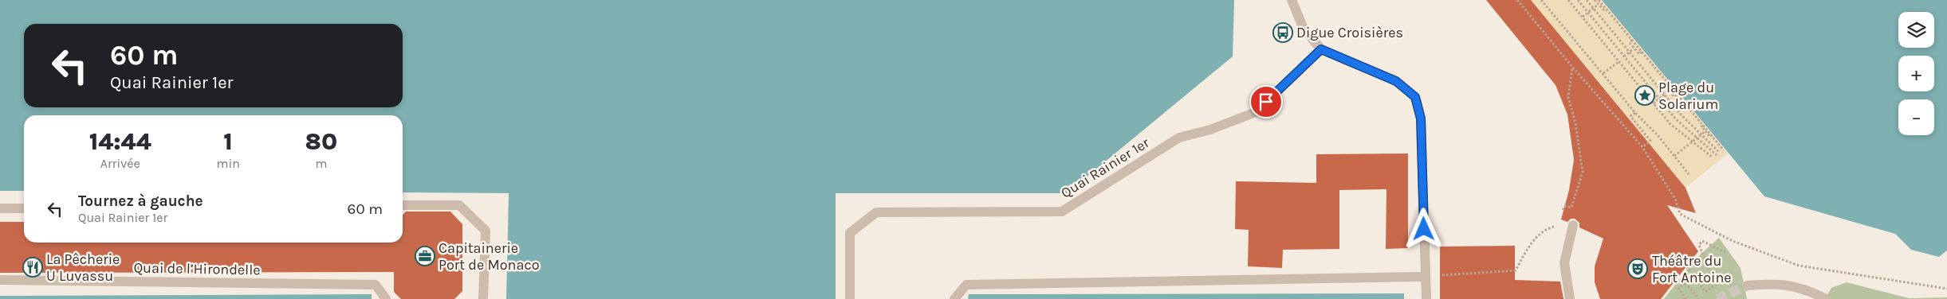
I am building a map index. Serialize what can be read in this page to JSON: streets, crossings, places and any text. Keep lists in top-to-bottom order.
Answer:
{
  "streets": {
    "street": ["Quai Rainier 1er", "Quai de l’Hirondelle"]
  },
  "places": {
    "bus stop": ["Digue Croisières"],
    "place": ["Plage du Solarium"],
    "office": ["Capitainerie Port de Monaco"],
    "restaurant": ["La Pêcherie U Luvassu"],
    "theatre": ["Théâtre du Fort Antoine"]
  },
  "page": {
    "map_buttons": ["+", "−"],
    "turn": ["60 m", "Quai Rainier 1er"],
    "eta": [
      "14:44",
      "Arrivée",
      "1",
      "min",
      "80",
      "m"
    ],
    "list": [
      {
        "name": "Tournez à gauche",
        "note": "Quai Rainier 1er",
        "value": "60 m"
      }
    ]
  }
}
